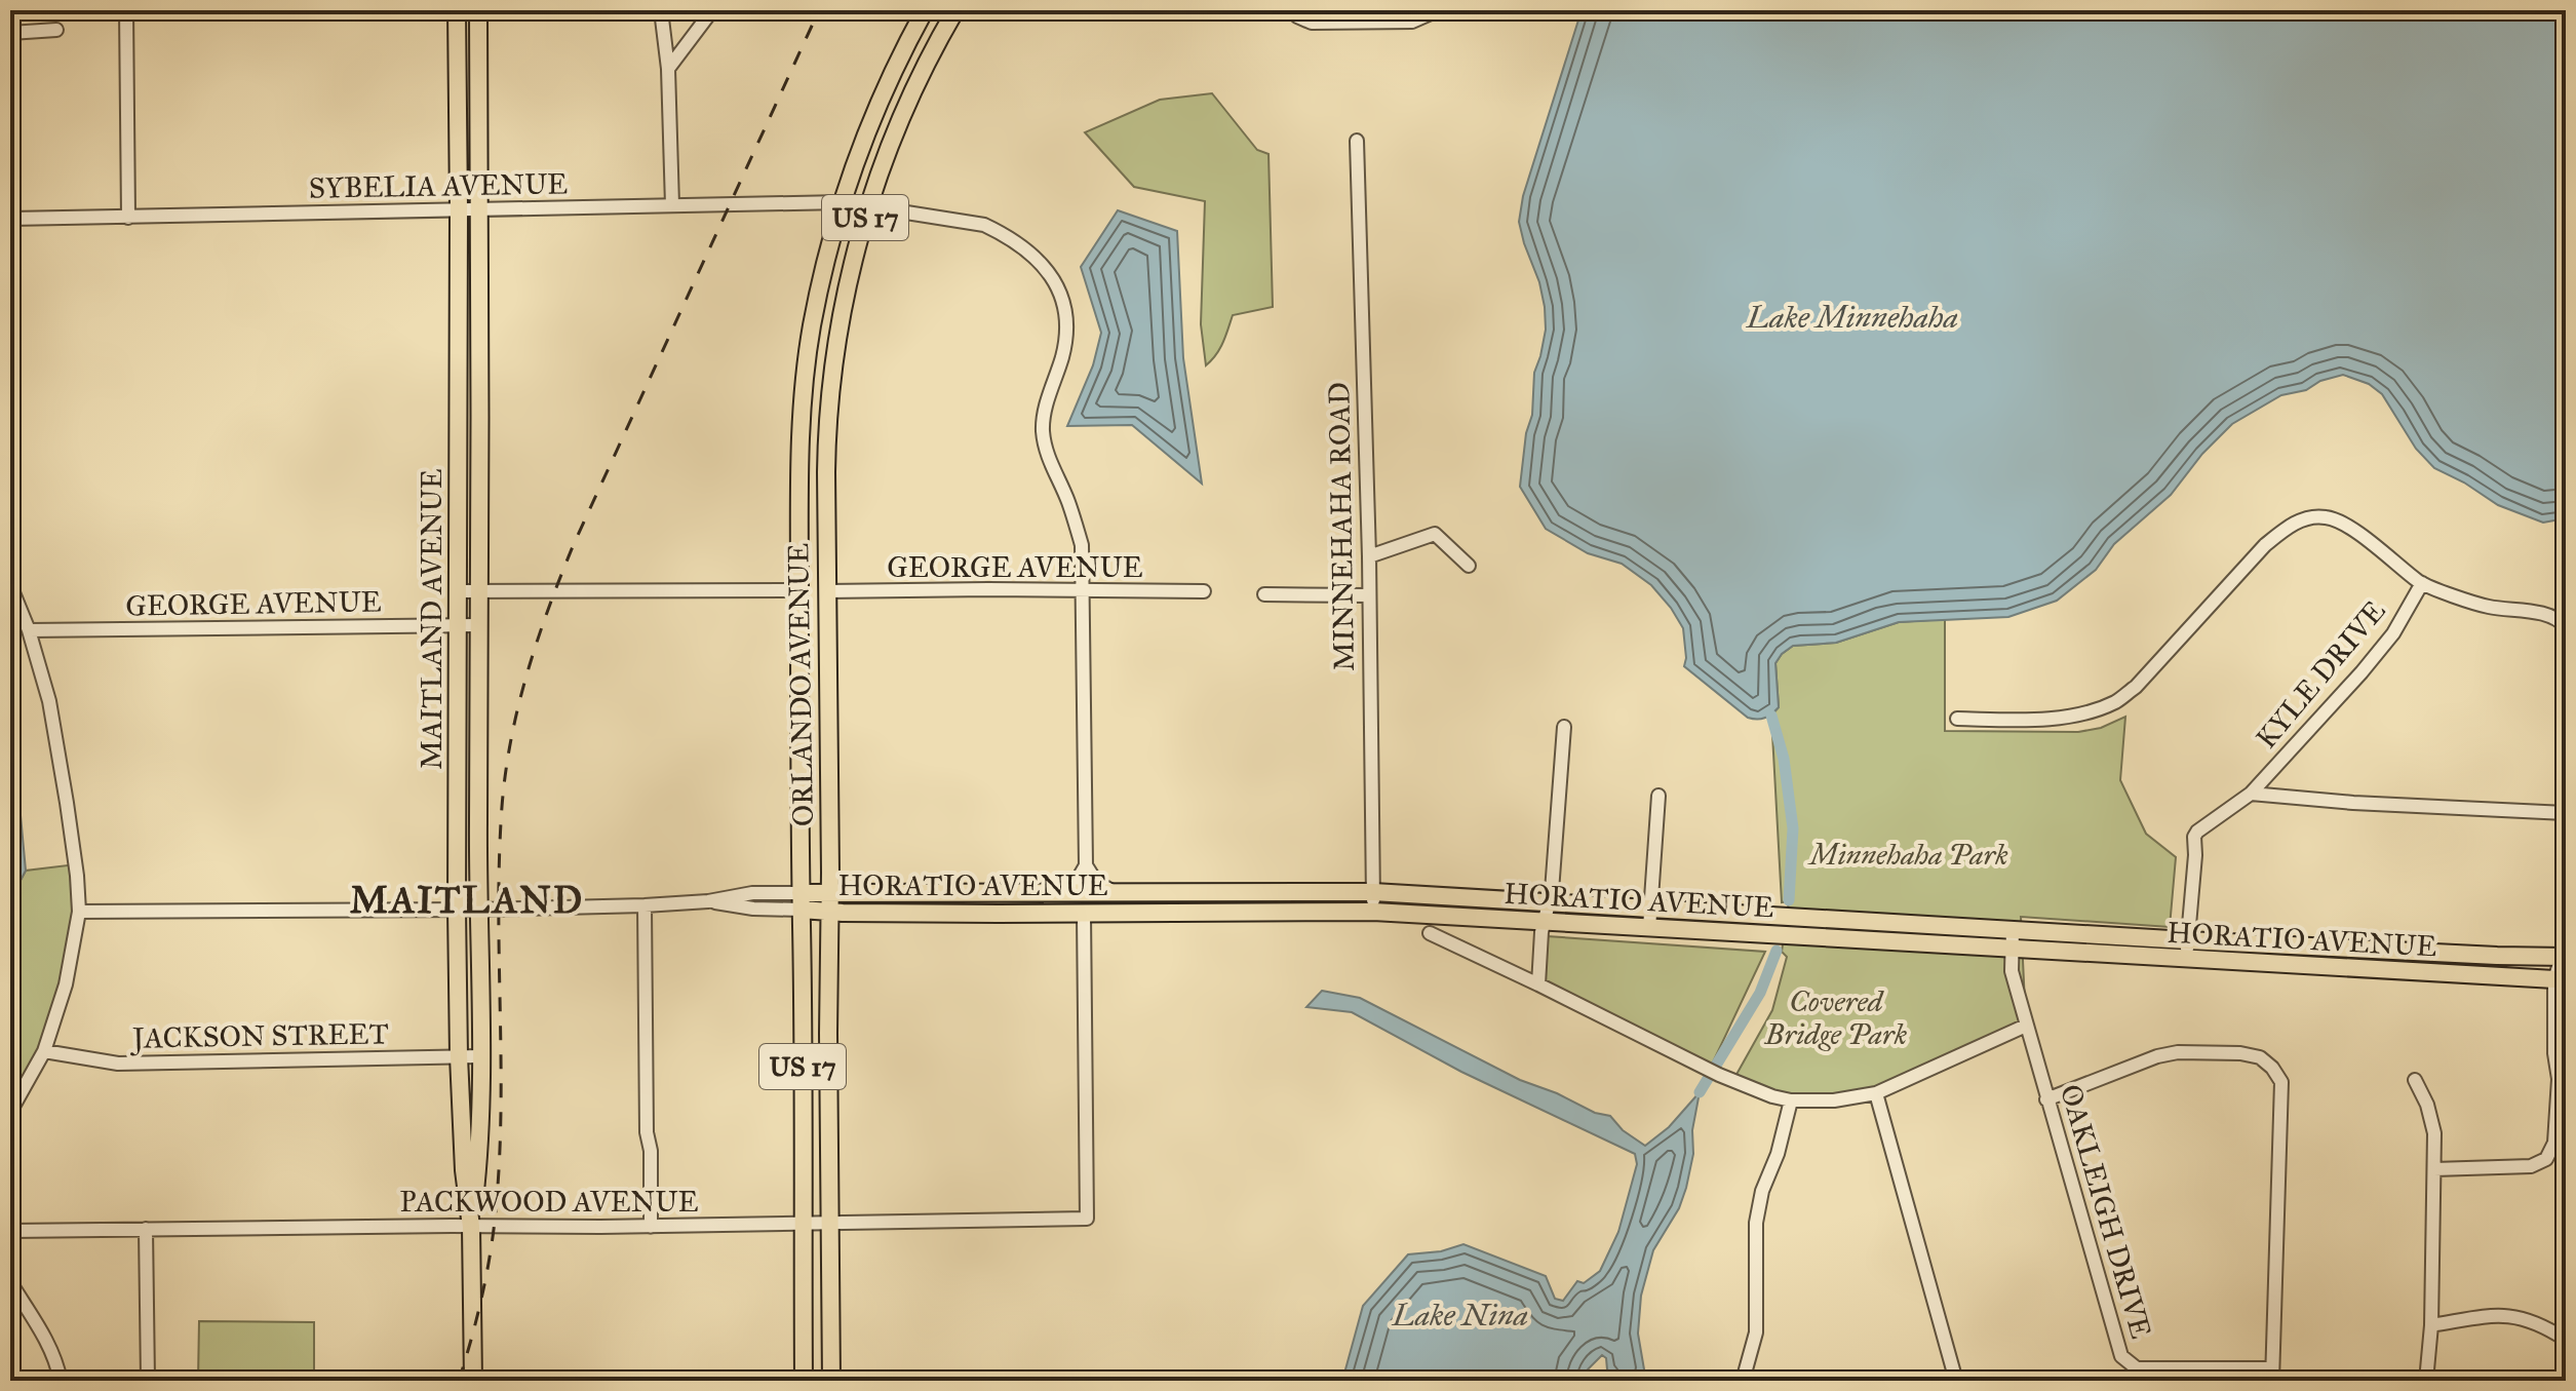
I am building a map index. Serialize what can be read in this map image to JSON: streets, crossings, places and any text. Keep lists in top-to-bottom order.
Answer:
{
  "streets": {
    "main road": [
      "US 17",
      "MAITLAND AVENUE",
      "ORLANDO AVENUE",
      "HORATIO AVENUE"
    ],
    "street": [
      "SYBELIA AVENUE",
      "MINNEHAHA ROAD",
      "GEORGE AVENUE",
      "KYLE DRIVE",
      "JACKSON STREET",
      "PACKWOOD AVENUE",
      "OAKLEIGH DRIVE"
    ]
  },
  "crossings": [
    ["SYBELIA AVENUE", "GEORGE AVENUE"],
    ["SYBELIA AVENUE", "MAITLAND AVENUE"],
    ["SYBELIA AVENUE", "ORLANDO AVENUE"],
    ["MINNEHAHA ROAD", "HORATIO AVENUE"],
    ["GEORGE AVENUE", "MAITLAND AVENUE"],
    ["GEORGE AVENUE", "ORLANDO AVENUE"],
    ["MAITLAND AVENUE", "HORATIO AVENUE"],
    ["MAITLAND AVENUE", "JACKSON STREET"],
    ["MAITLAND AVENUE", "PACKWOOD AVENUE"],
    ["KYLE DRIVE", "HORATIO AVENUE"],
    ["ORLANDO AVENUE", "HORATIO AVENUE"],
    ["ORLANDO AVENUE", "PACKWOOD AVENUE"],
    ["HORATIO AVENUE", "PACKWOOD AVENUE"],
    ["HORATIO AVENUE", "OAKLEIGH DRIVE"]
  ],
  "districts": ["MAITLAND"],
  "water": ["Lake Minnehaha", "Lake Nina"],
  "parks": ["Minnehaha Park", "Covered Bridge Park"]
}
